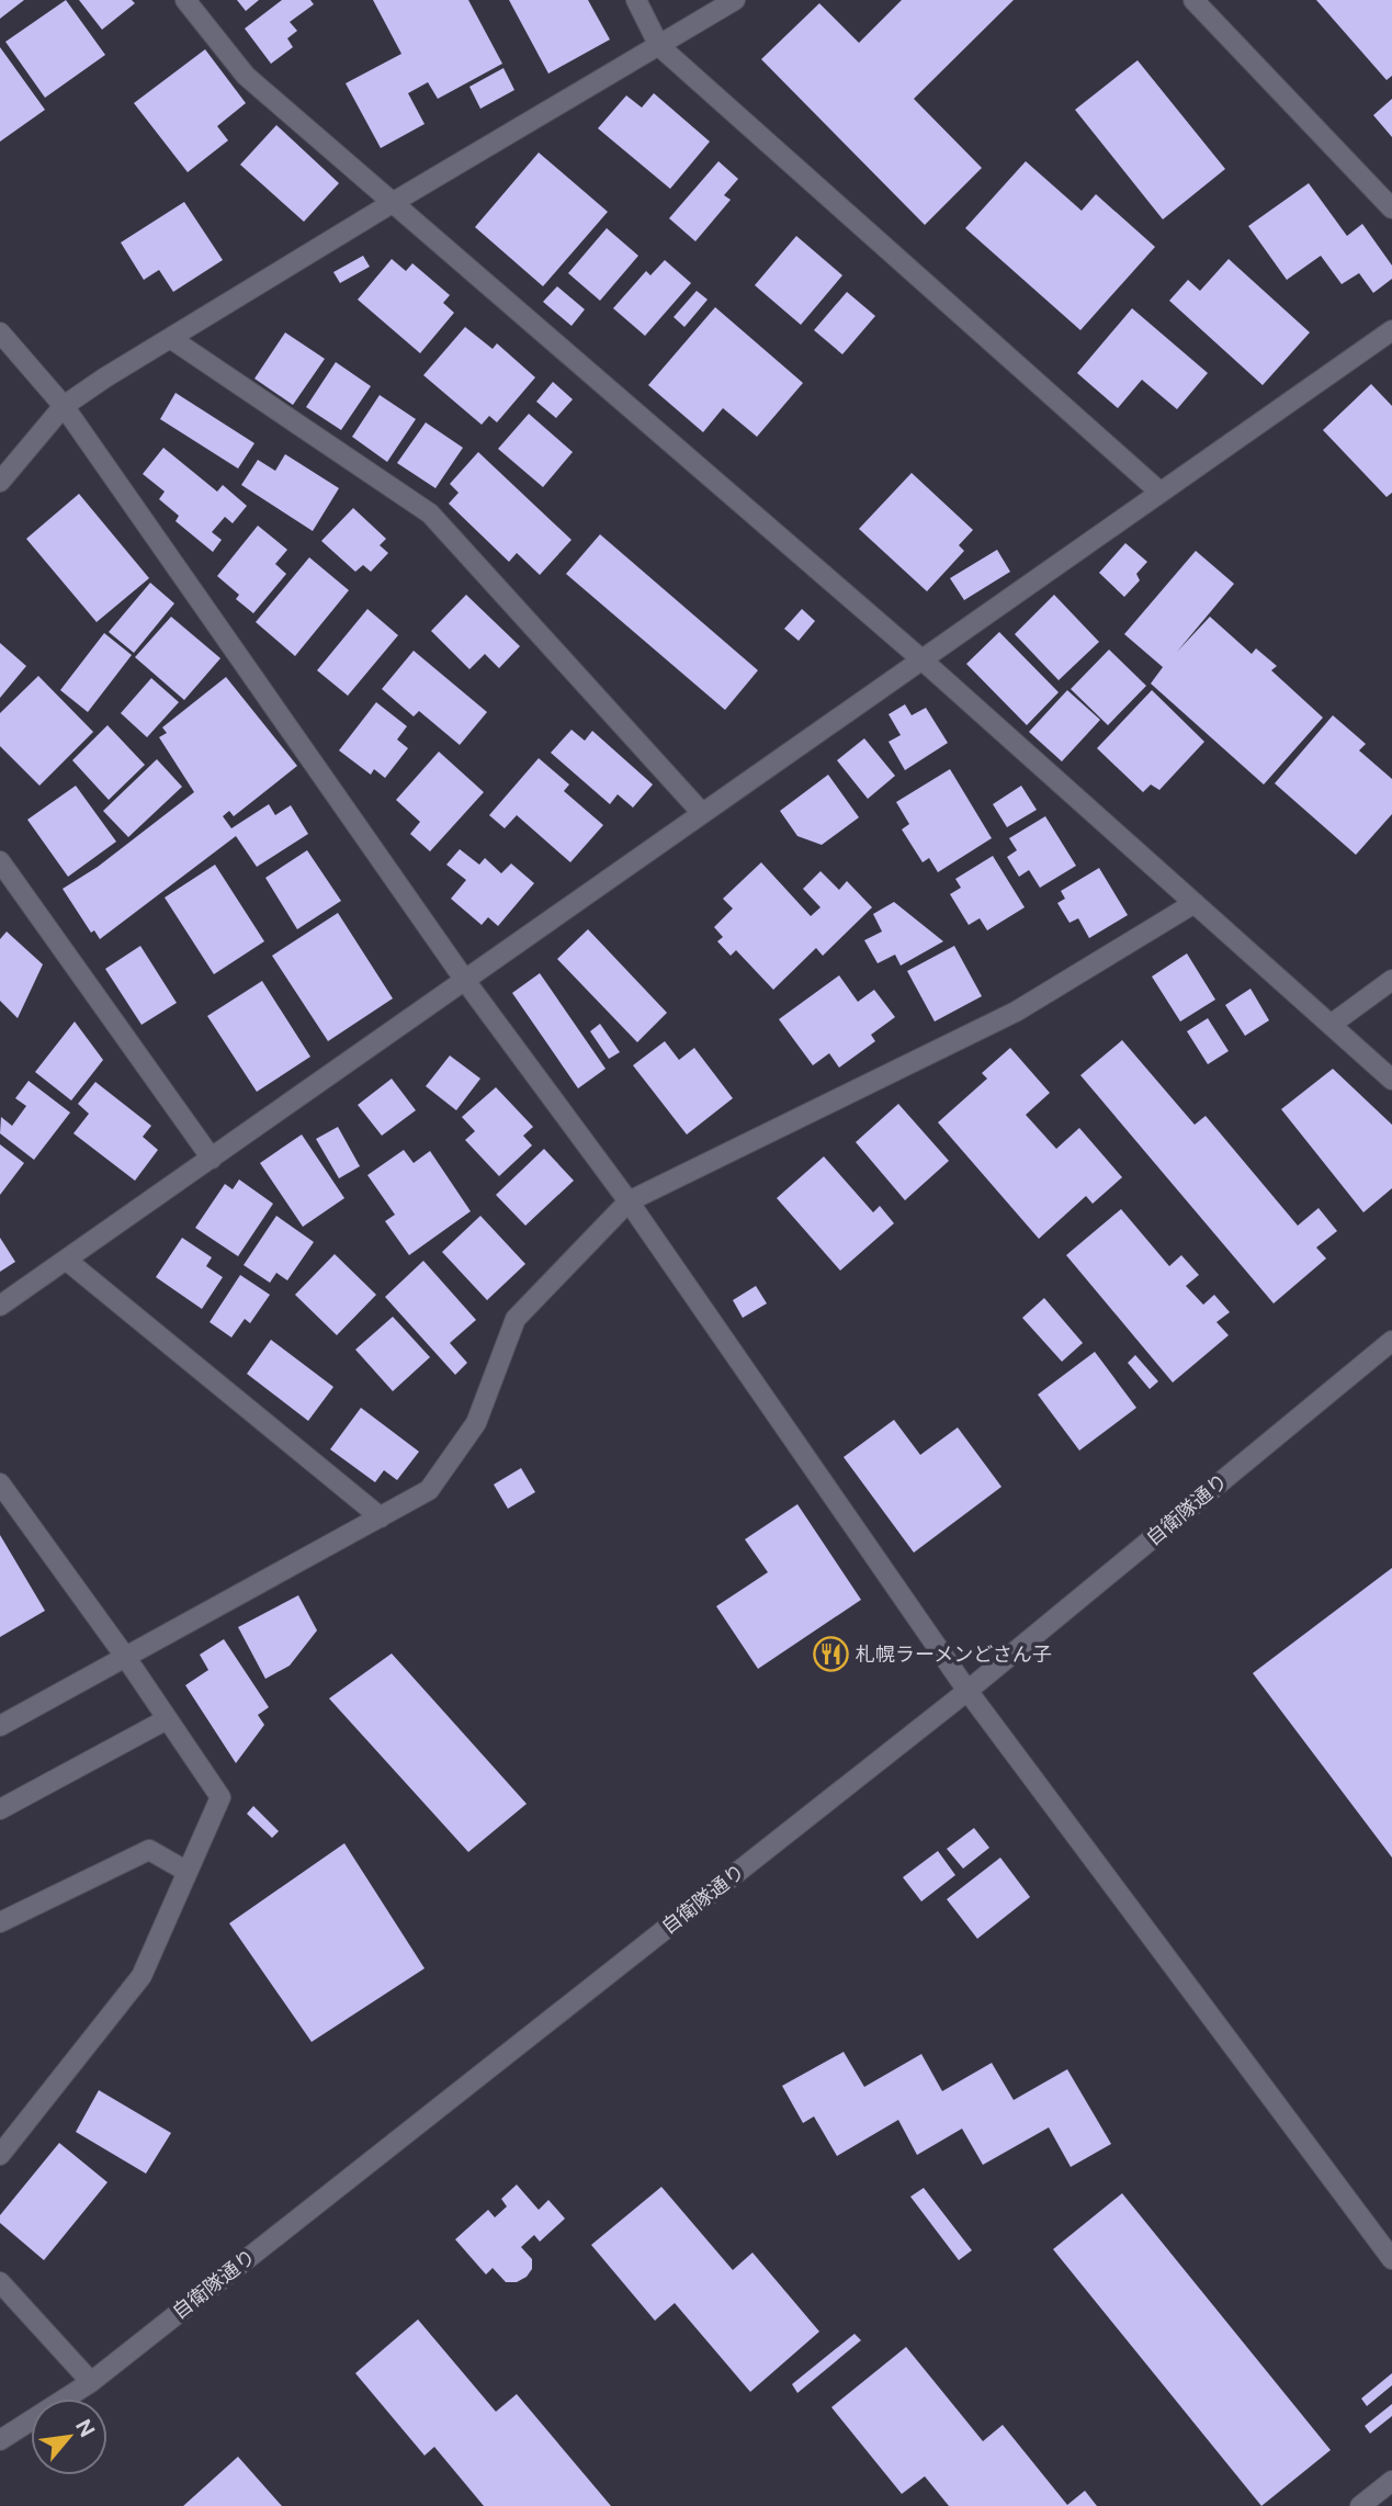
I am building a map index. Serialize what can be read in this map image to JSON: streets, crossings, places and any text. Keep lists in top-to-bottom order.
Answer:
{
  "streets": {
    "street": ["自衛隊通り"]
  },
  "places": {
    "restaurant": ["札幌ラーメンどさん子"]
  },
  "north": "top right"
}
